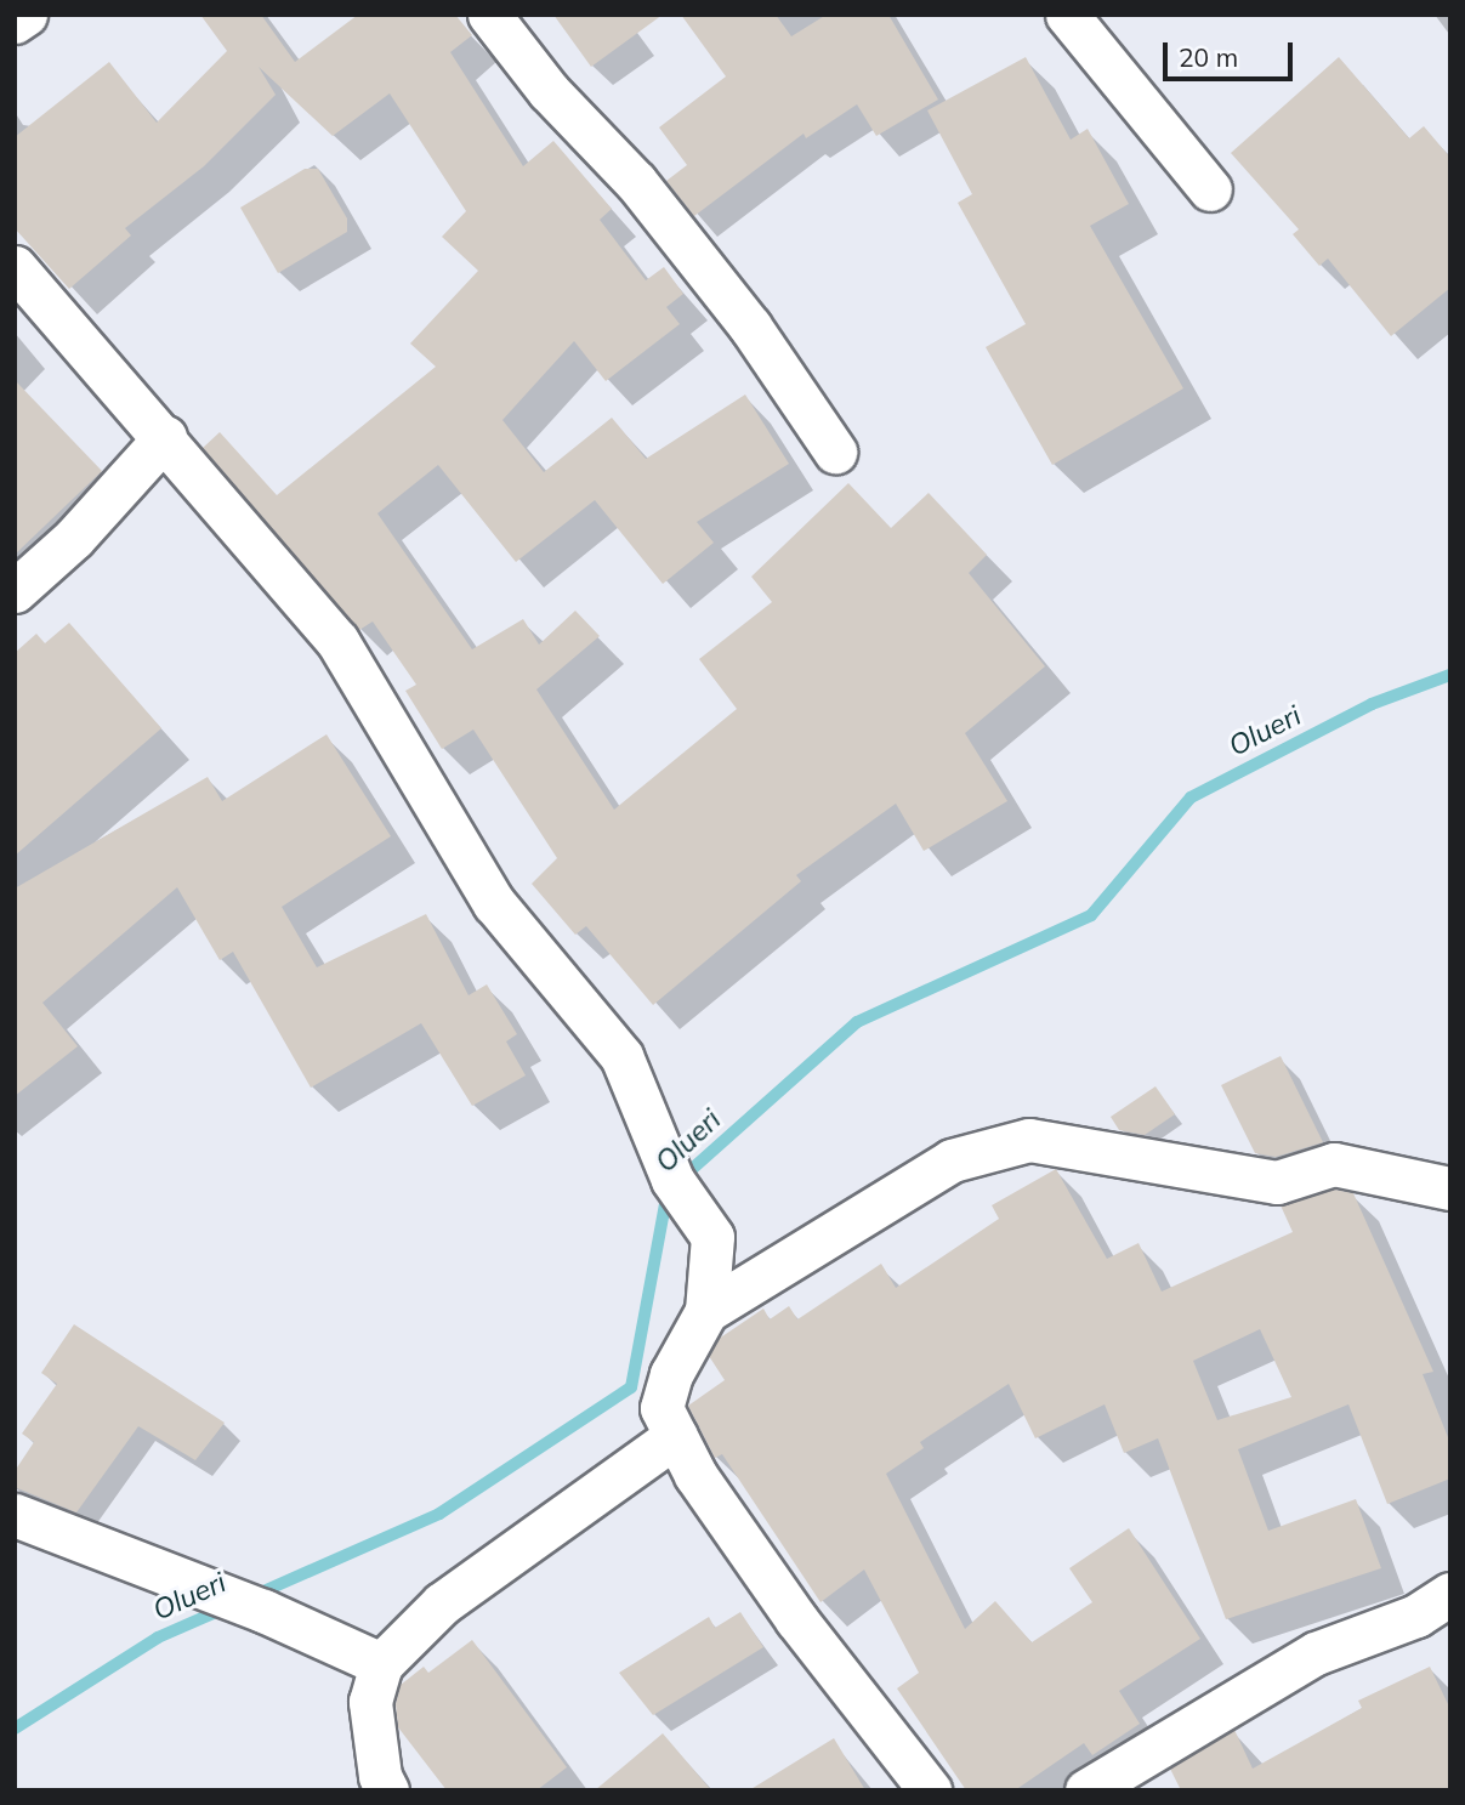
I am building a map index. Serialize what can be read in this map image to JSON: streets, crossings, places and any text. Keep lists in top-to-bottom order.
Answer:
{
  "water": ["Olueri"],
  "scale_bar": "20 m"
}
